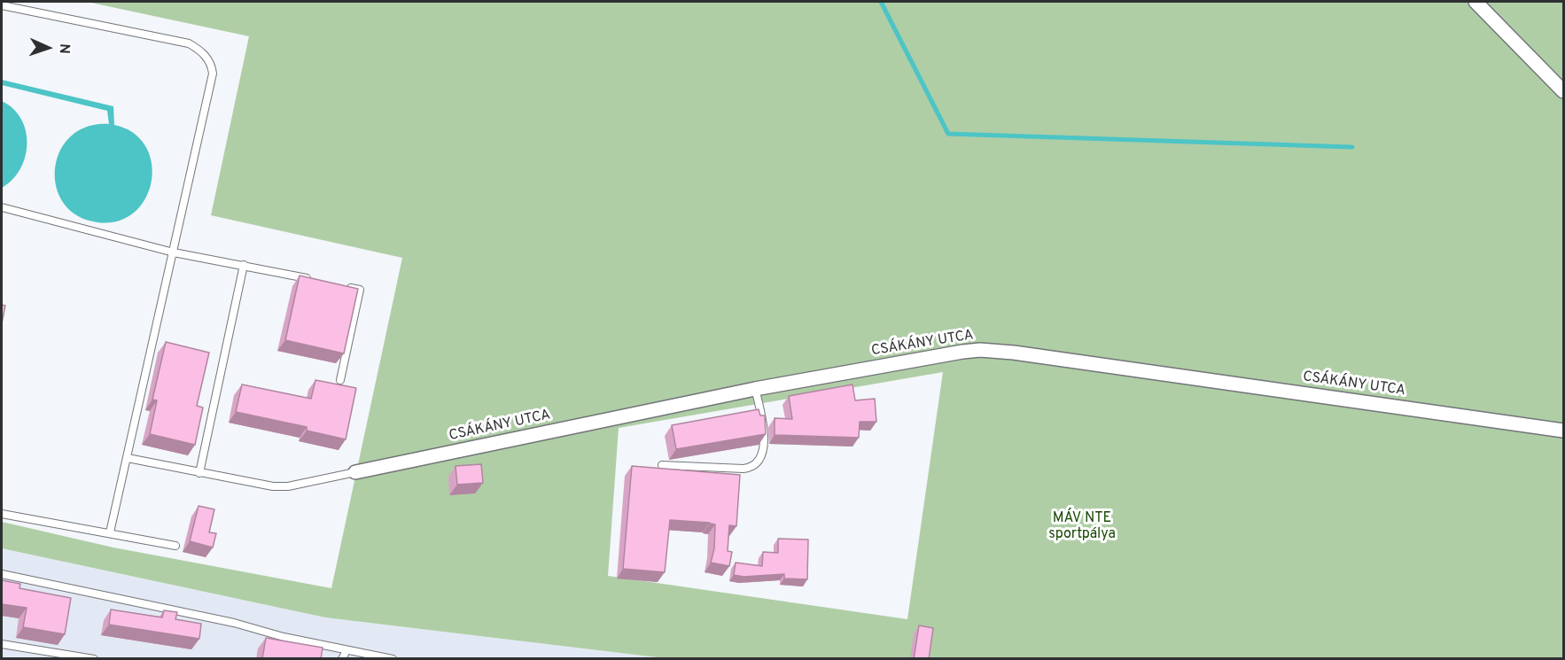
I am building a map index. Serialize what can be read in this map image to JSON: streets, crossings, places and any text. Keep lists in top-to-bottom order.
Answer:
{
  "streets": {
    "street": ["CSÁKÁNY UTCA"]
  },
  "parks": ["MÁV NTE sportpálya"],
  "north": "right"
}
